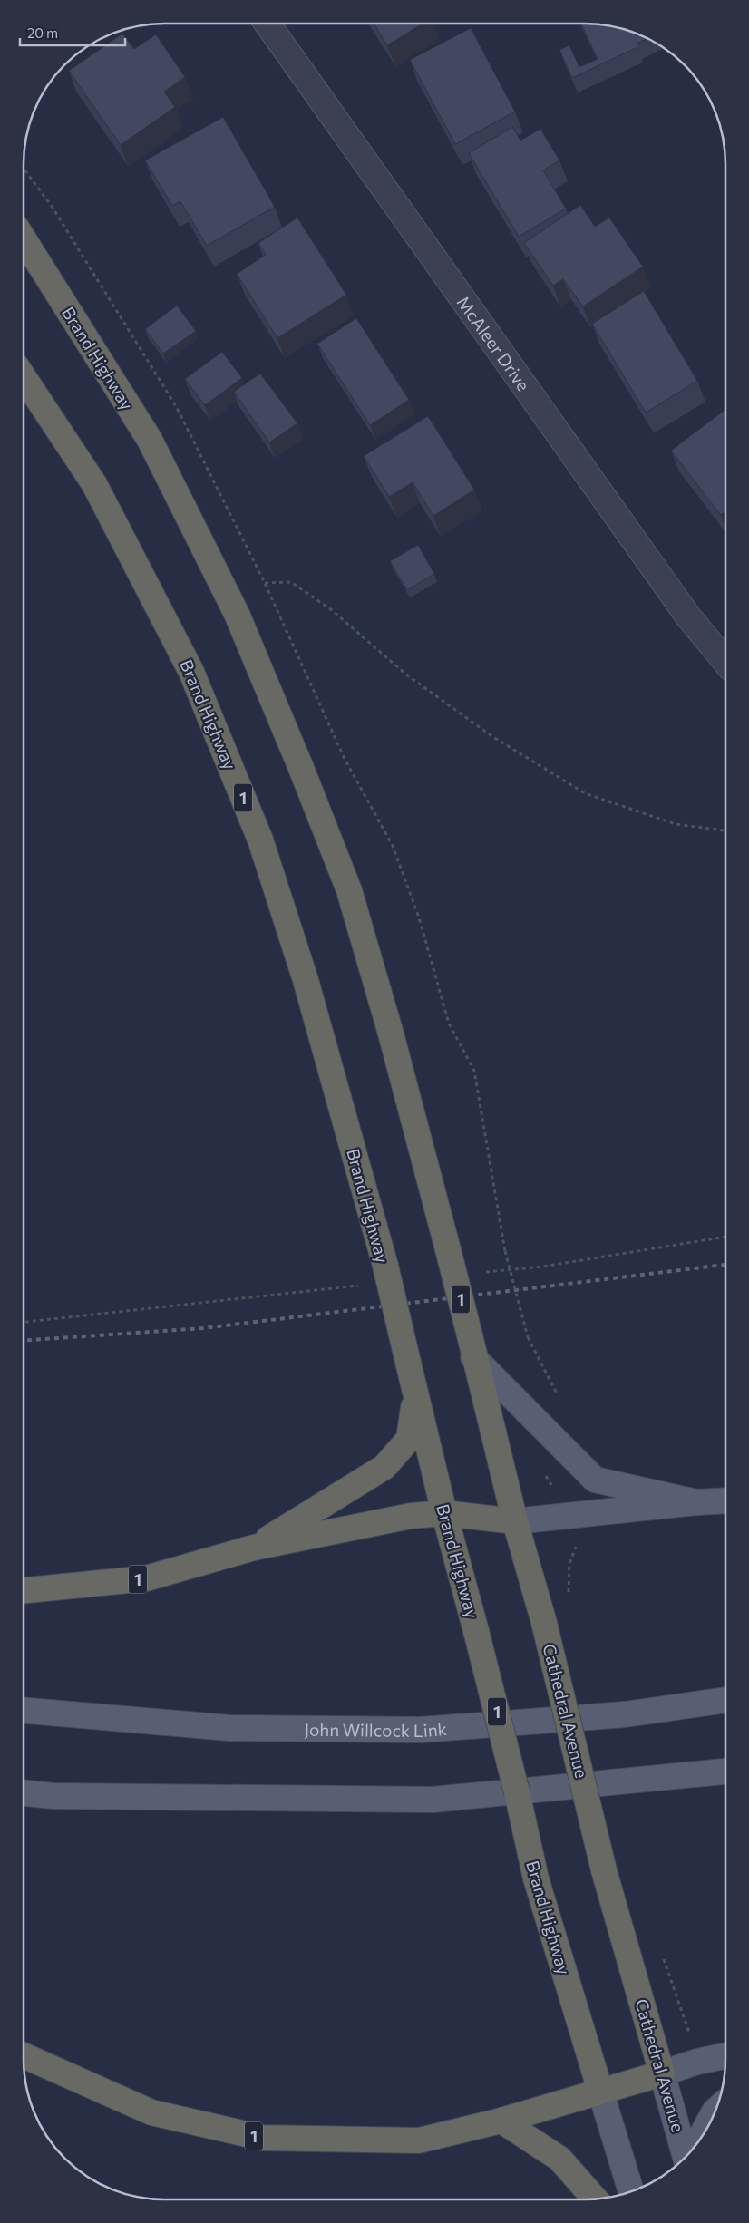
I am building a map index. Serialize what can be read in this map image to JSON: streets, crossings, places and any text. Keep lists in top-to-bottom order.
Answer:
{
  "streets": {
    "highway": ["Brand Highway", "1", "Cathedral Avenue"],
    "main road": ["John Willcock Link"],
    "street": ["McAleer Drive"]
  },
  "crossings": [
    ["Brand Highway", "1"],
    ["Brand Highway", "Cathedral Avenue"],
    ["1", "Cathedral Avenue"]
  ],
  "scale_bar": "20 m"
}
